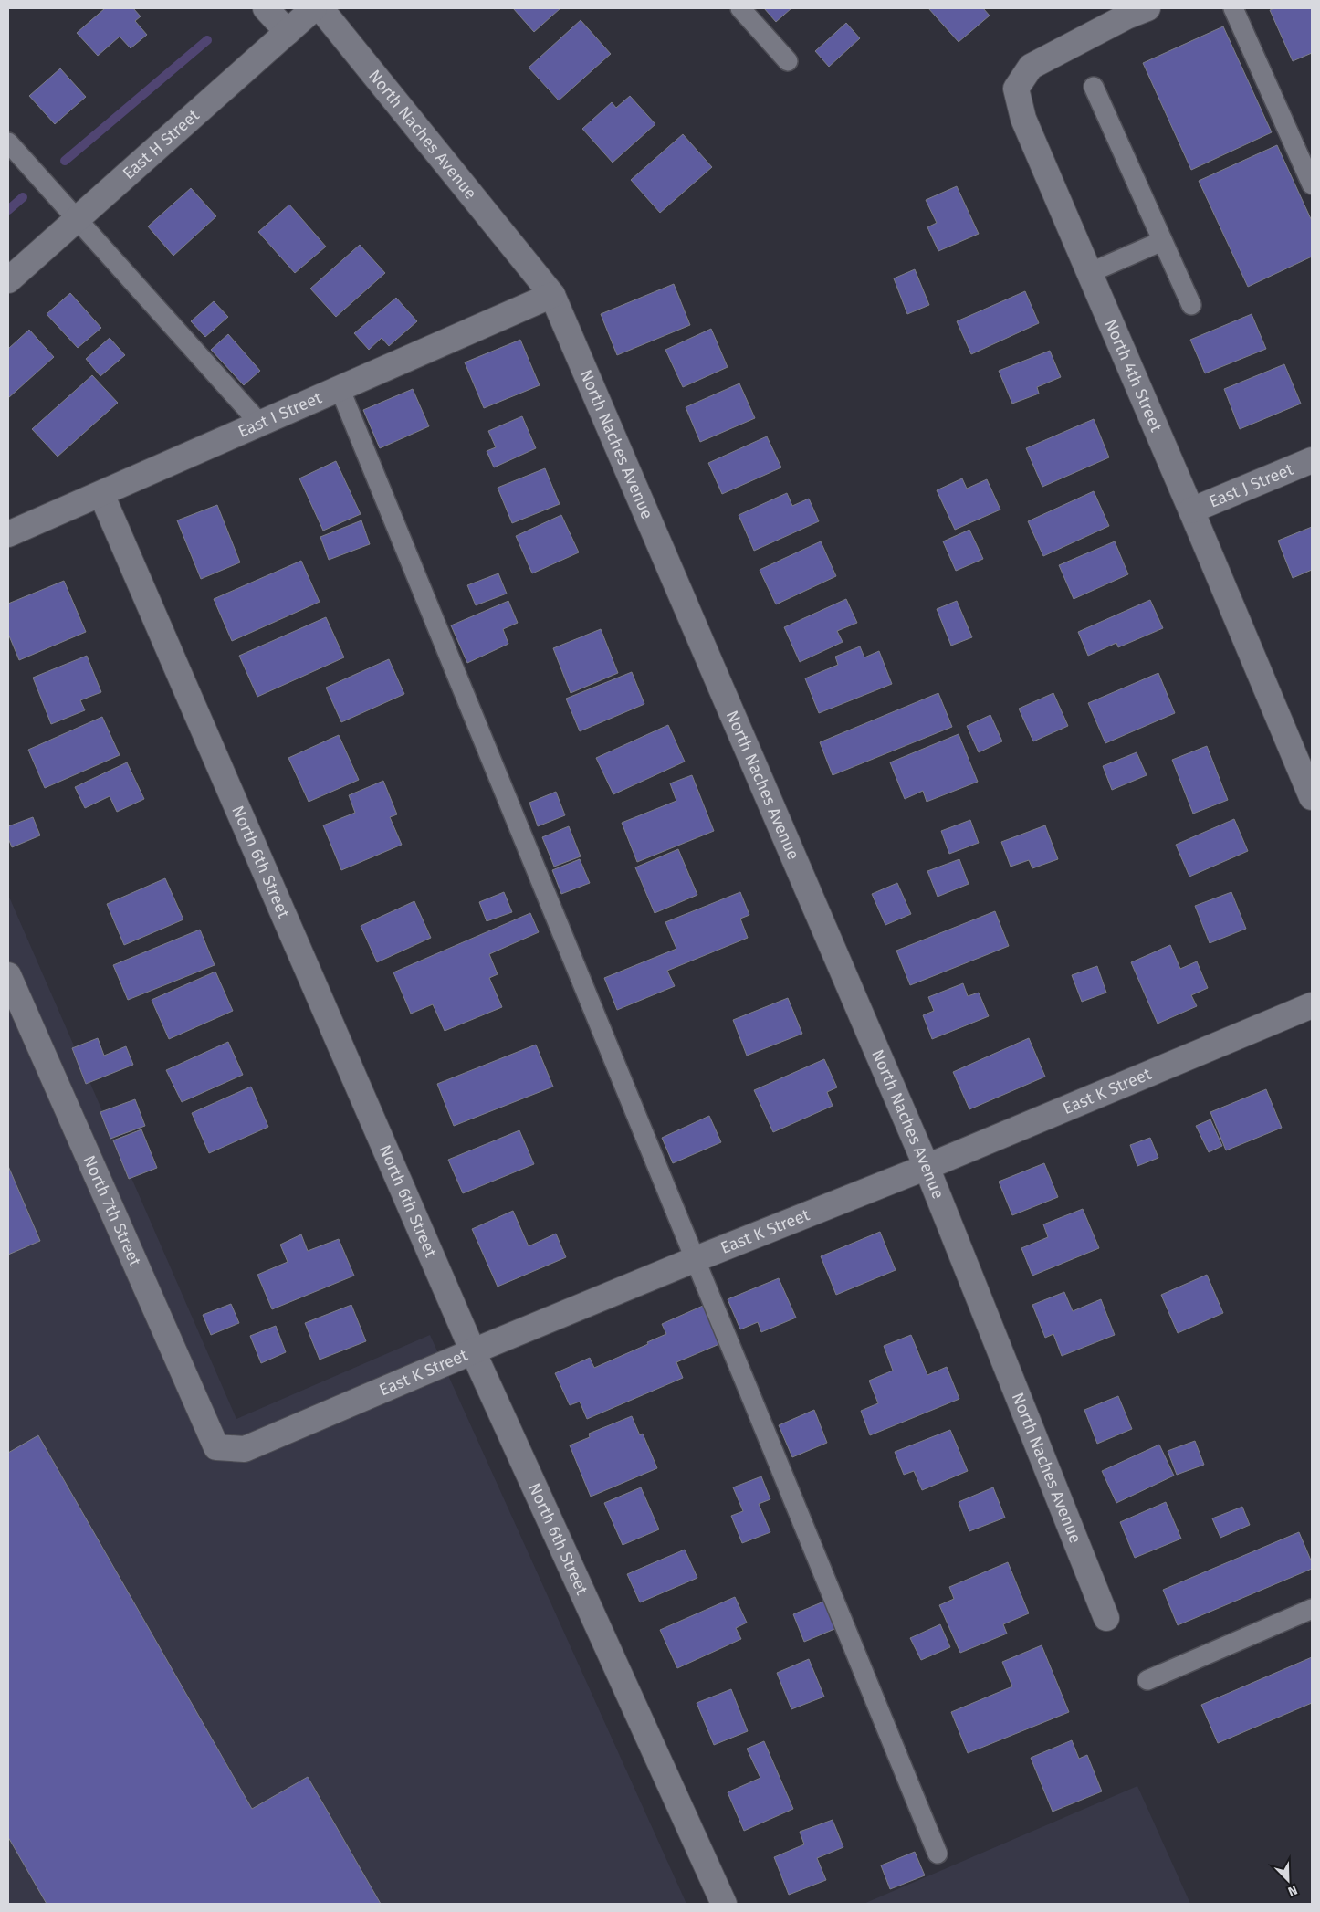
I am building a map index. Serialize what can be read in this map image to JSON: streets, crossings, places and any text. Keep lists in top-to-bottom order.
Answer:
{
  "streets": {
    "street": [
      "North Naches Avenue",
      "East H Street",
      "North 4th Street",
      "East I Street",
      "East J Street",
      "North 6th Street",
      "East K Street",
      "North 7th Street"
    ]
  },
  "crossings": [
    ["North Naches Avenue", "East I Street"],
    ["North Naches Avenue", "East K Street"],
    ["North 4th Street", "East J Street"],
    ["East I Street", "North 6th Street"],
    ["North 6th Street", "East K Street"],
    ["East K Street", "North 7th Street"]
  ],
  "north": "bottom right"
}
